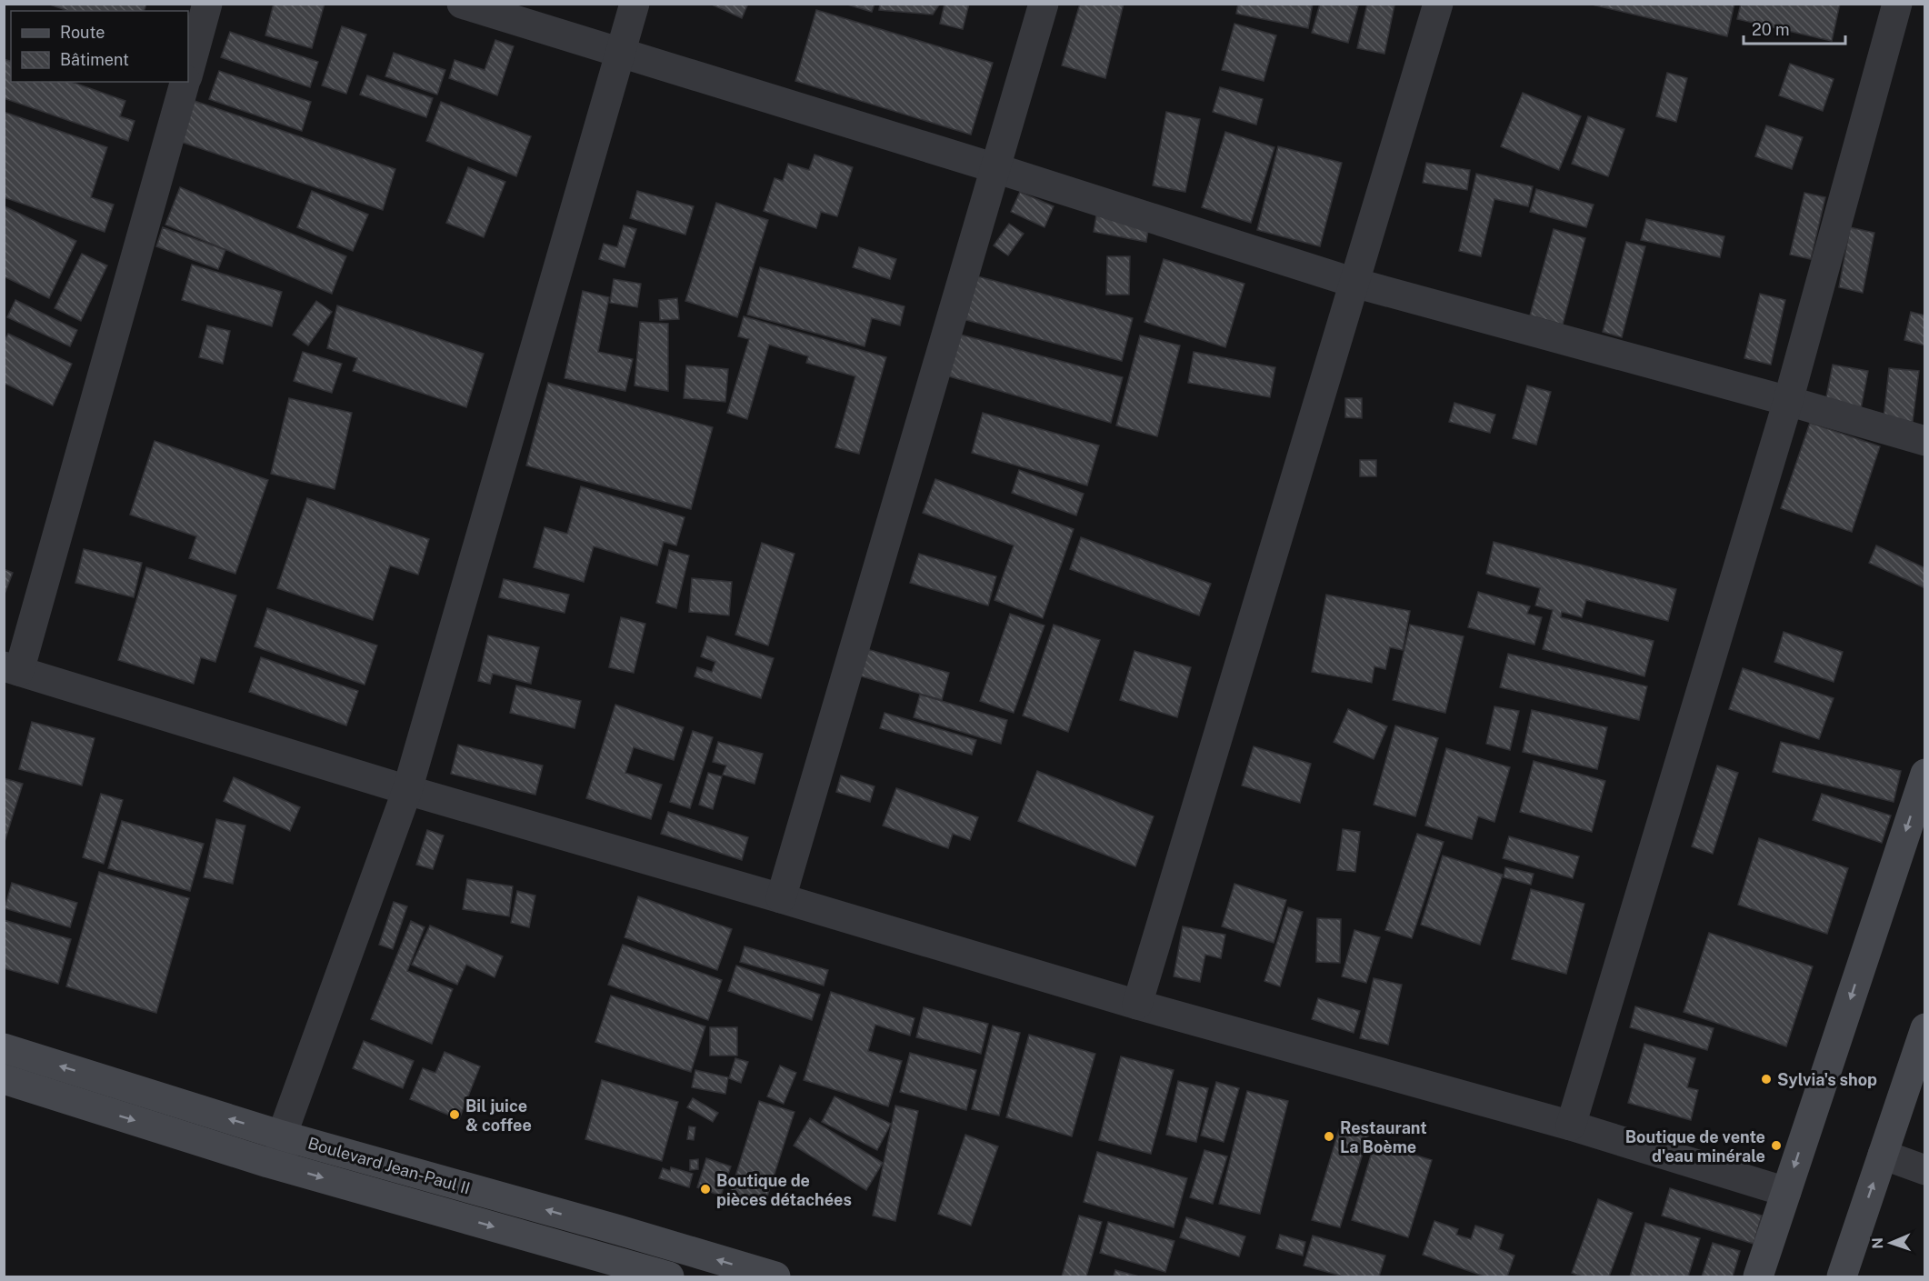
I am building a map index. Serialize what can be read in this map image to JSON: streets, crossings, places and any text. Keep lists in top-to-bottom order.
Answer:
{
  "streets": {
    "main road": ["Boulevard Jean-Paul II"]
  },
  "places": [
    "Sylvia's shop",
    "Bil juice & coffee",
    "Restaurant La Boème",
    "Boutique de vente d'eau minérale",
    "Boutique de pièces détachées"
  ],
  "legend": ["Route", "Bâtiment"],
  "scale_bar": "20 m",
  "north": "left"
}
